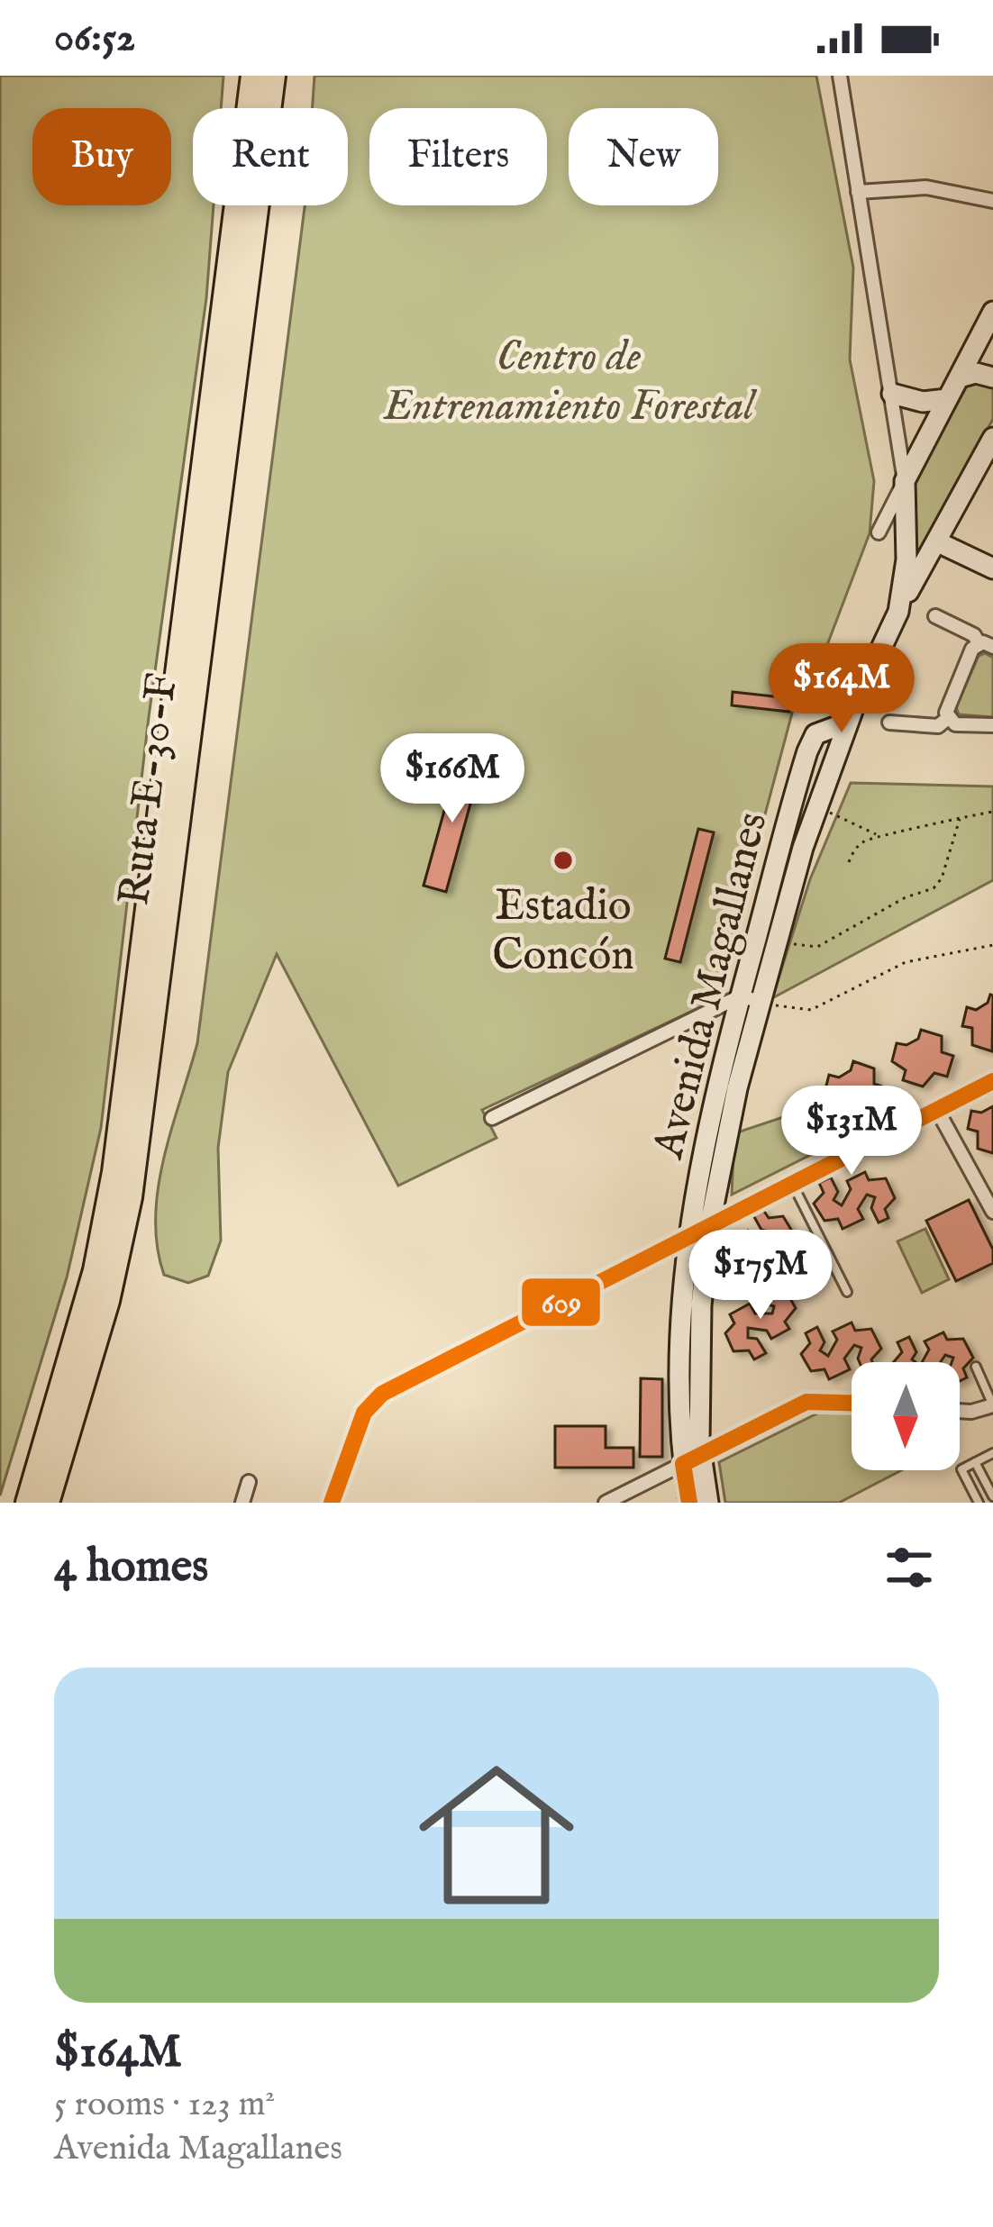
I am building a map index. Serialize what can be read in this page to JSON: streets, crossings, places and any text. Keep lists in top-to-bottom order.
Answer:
{
  "streets": {
    "highway": ["Ruta E-30-F"],
    "main road": ["Avenida Magallanes"]
  },
  "parks": ["Centro de Entrenamiento Forestal"],
  "places": ["Estadio Concón"],
  "lines": ["transit line 609"],
  "north": "bottom",
  "page": {
    "status": "06:52",
    "chip": [
      "Buy",
      "Rent",
      "Filters",
      "New"
    ],
    "price": [
      "$164M",
      "$166M",
      "$131M",
      "$175M"
    ],
    "heading": "4 homes",
    "list": [
      {
        "name": "$164M",
        "note": "5 rooms · 123 m² · Avenida Magallanes"
      }
    ]
  }
}
